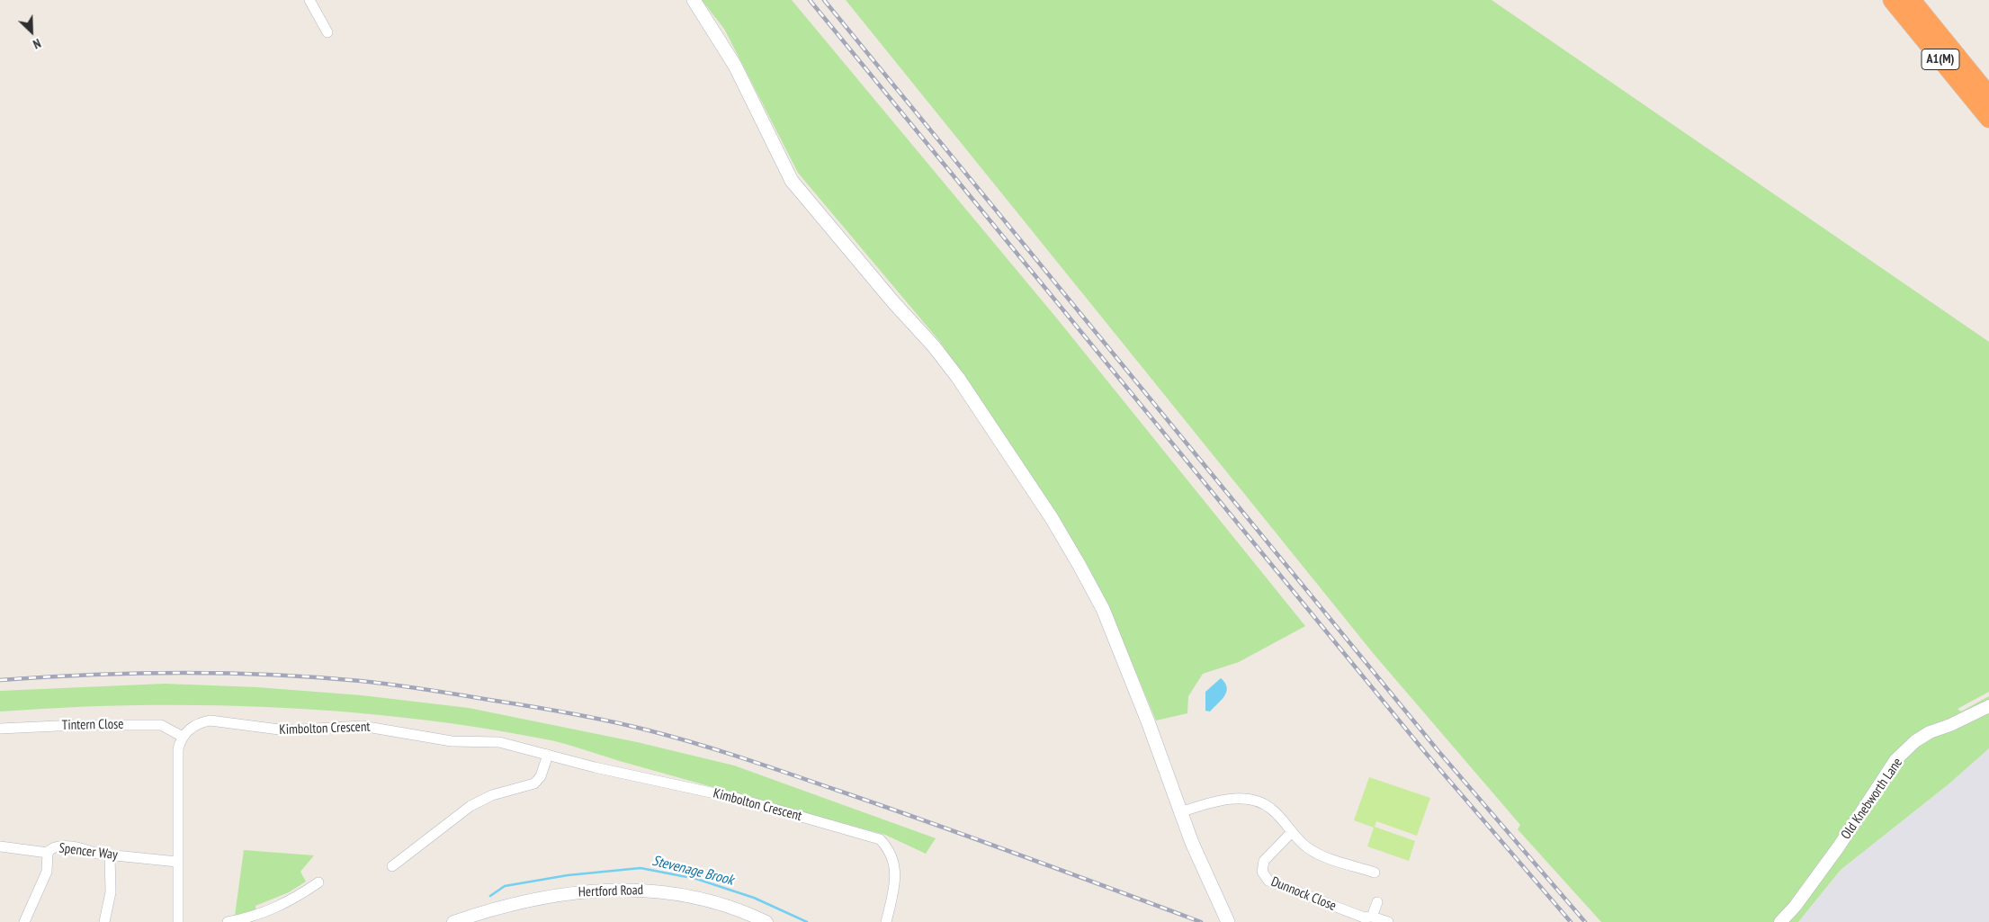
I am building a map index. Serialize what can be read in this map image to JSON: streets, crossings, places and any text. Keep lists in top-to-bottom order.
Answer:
{
  "streets": {
    "highway": ["A1(M)"],
    "street": [
      "Tintern Close",
      "Kimbolton Crescent",
      "Old Knebworth Lane",
      "Spencer Way",
      "Hertford Road",
      "Dunnock Close"
    ]
  },
  "crossings": [
    ["Tintern Close", "Kimbolton Crescent"]
  ],
  "water": ["Stevenage Brook"],
  "north": "bottom right"
}
